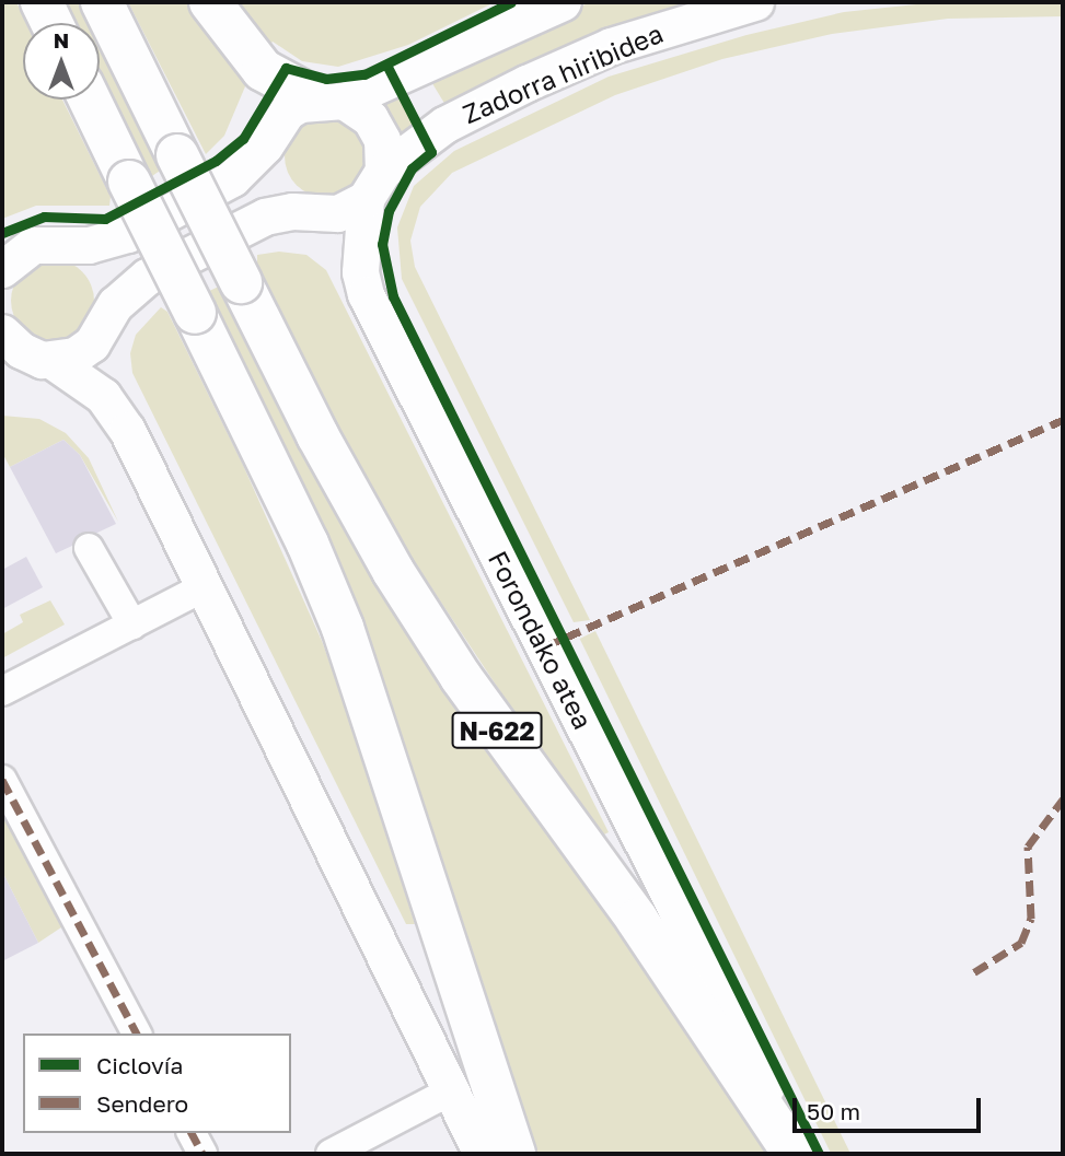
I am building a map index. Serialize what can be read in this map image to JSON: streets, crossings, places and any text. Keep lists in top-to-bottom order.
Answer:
{
  "streets": {
    "highway": ["N-622"],
    "main road": ["Zadorra hiribidea", "Forondako atea"]
  },
  "crossings": [
    ["Zadorra hiribidea", "Forondako atea"]
  ],
  "legend": ["Ciclovía", "Sendero"],
  "scale_bar": "50 m",
  "north": "top"
}
